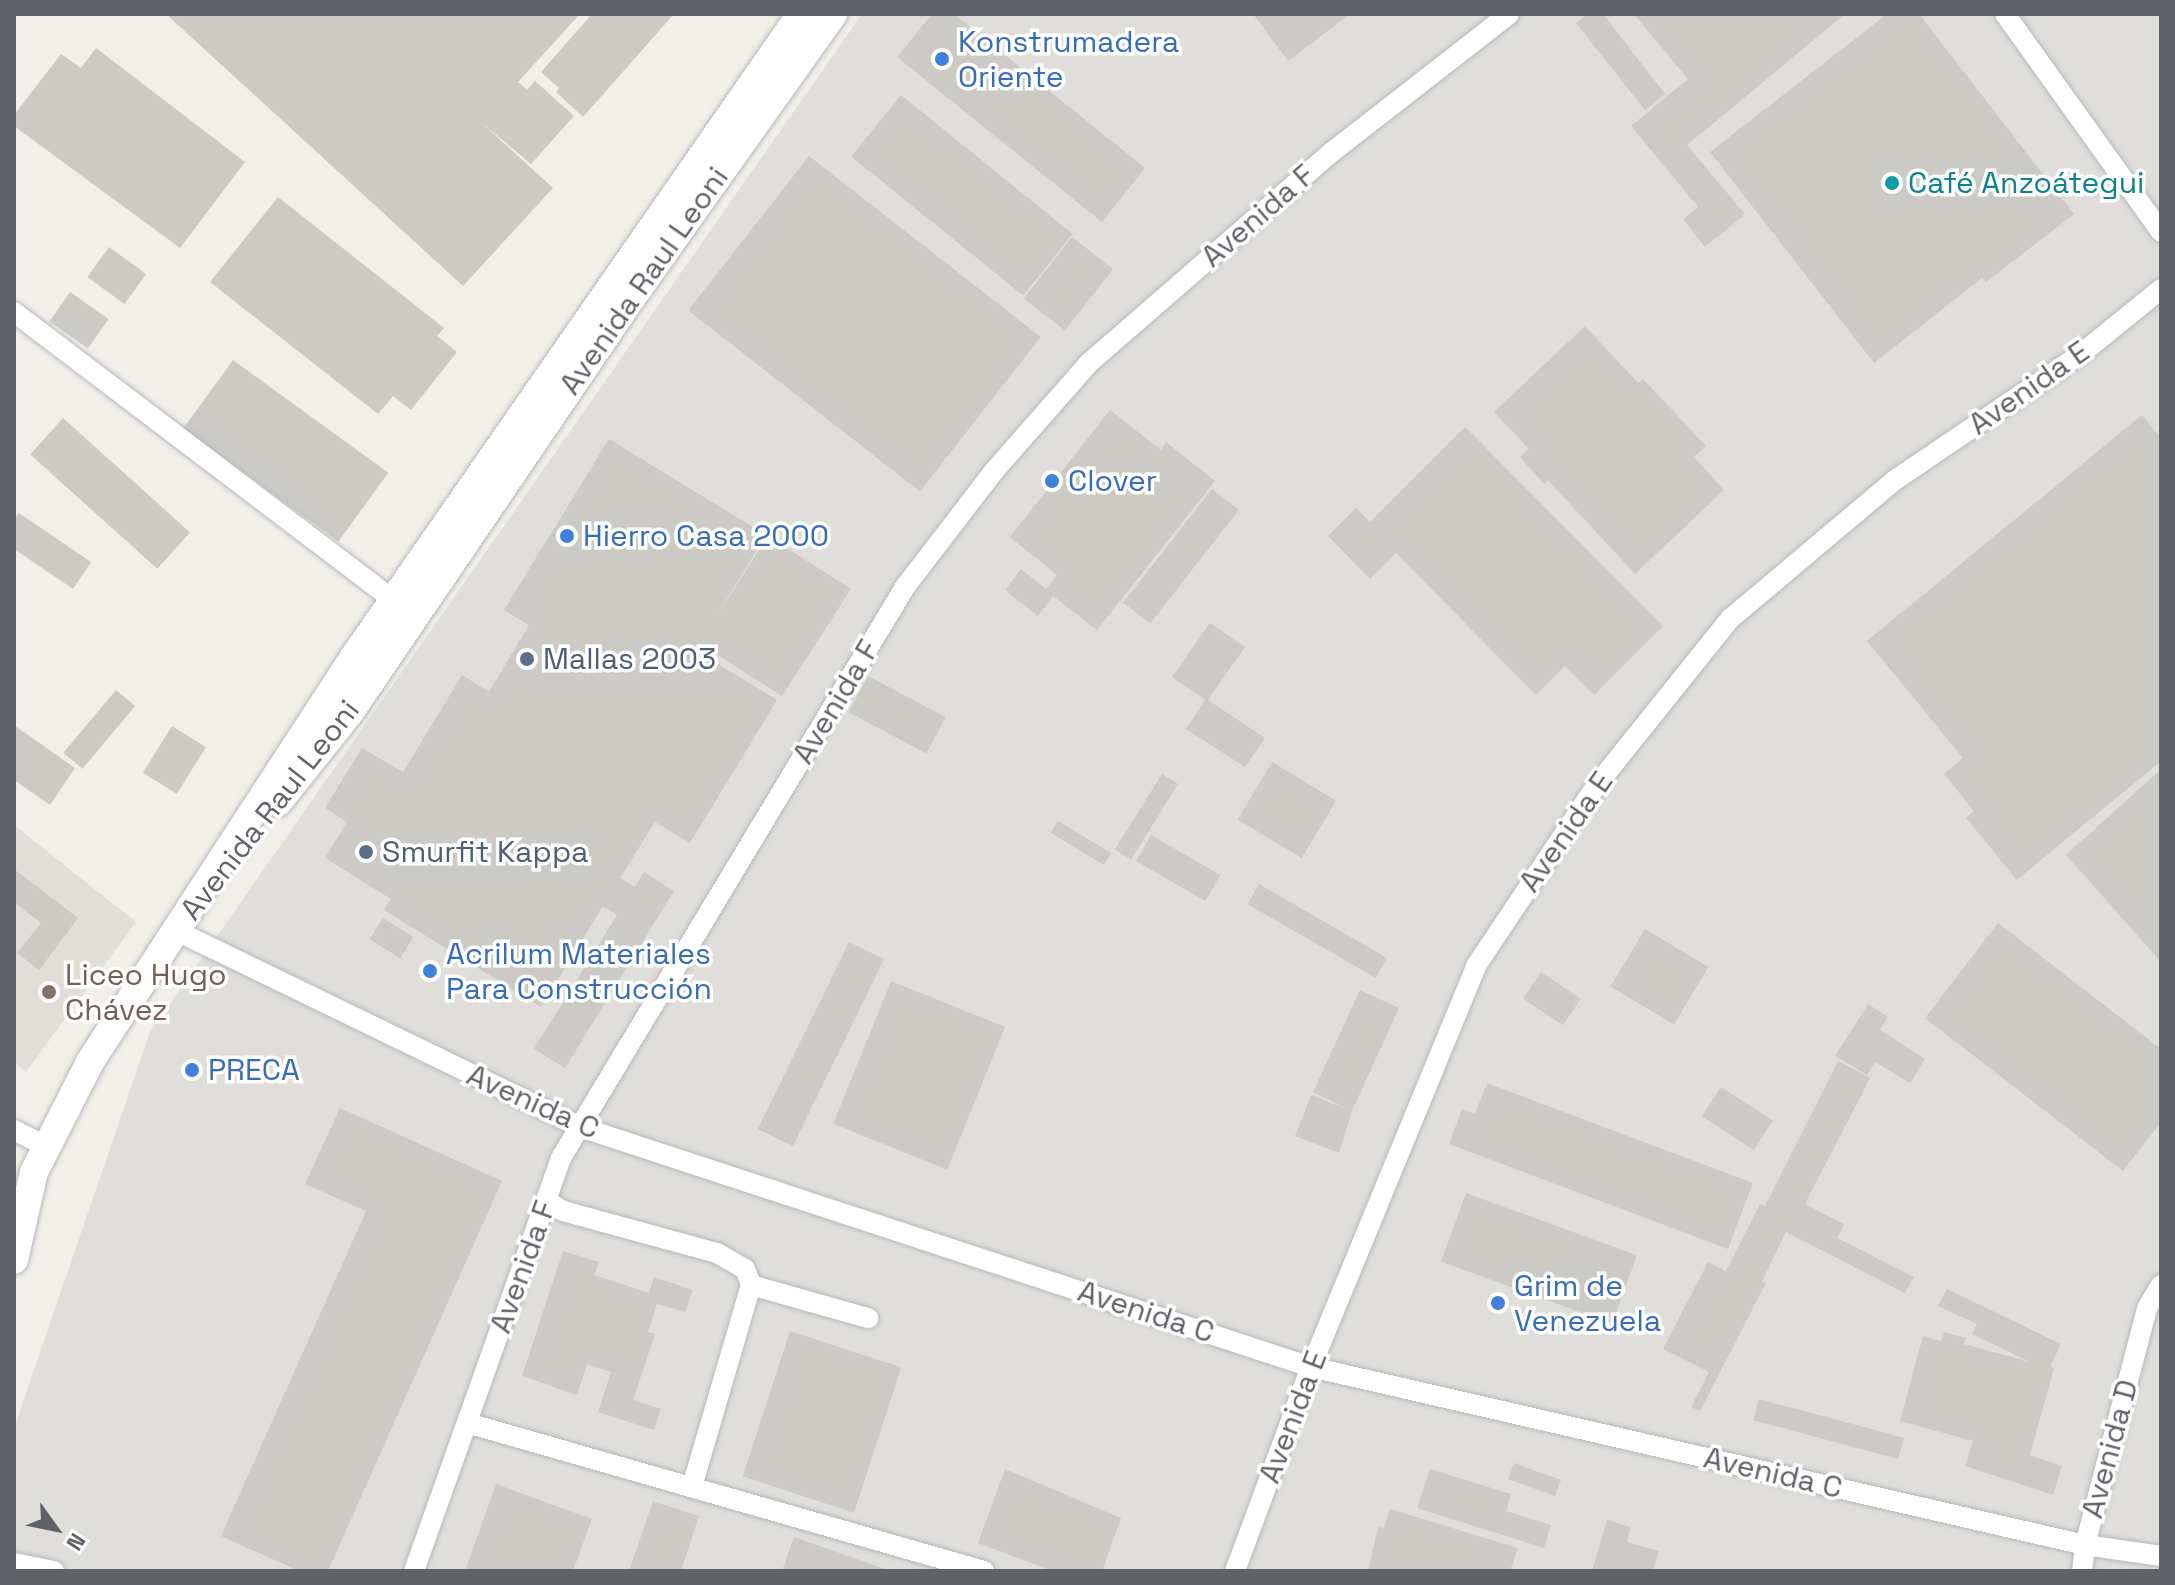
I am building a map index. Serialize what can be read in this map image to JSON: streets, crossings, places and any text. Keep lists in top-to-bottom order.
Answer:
{
  "streets": {
    "main road": ["Avenida Raul Leoni"],
    "street": [
      "Avenida F",
      "Avenida E",
      "Avenida C",
      "Avenida D"
    ]
  },
  "crossings": [
    ["Avenida F", "Avenida C"],
    ["Avenida Raul Leoni", "Avenida C"],
    ["Avenida E", "Avenida C"],
    ["Avenida C", "Avenida D"]
  ],
  "places": [
    "Konstrumadera Oriente",
    "Café Anzoátegui",
    "Clover",
    "Hierro Casa 2000",
    "Mallas 2003",
    "Smurfit Kappa",
    "Acrilum Materiales Para Construcción",
    "Liceo Hugo Chávez",
    "PRECA",
    "Grim de Venezuela"
  ],
  "north": "bottom right"
}
